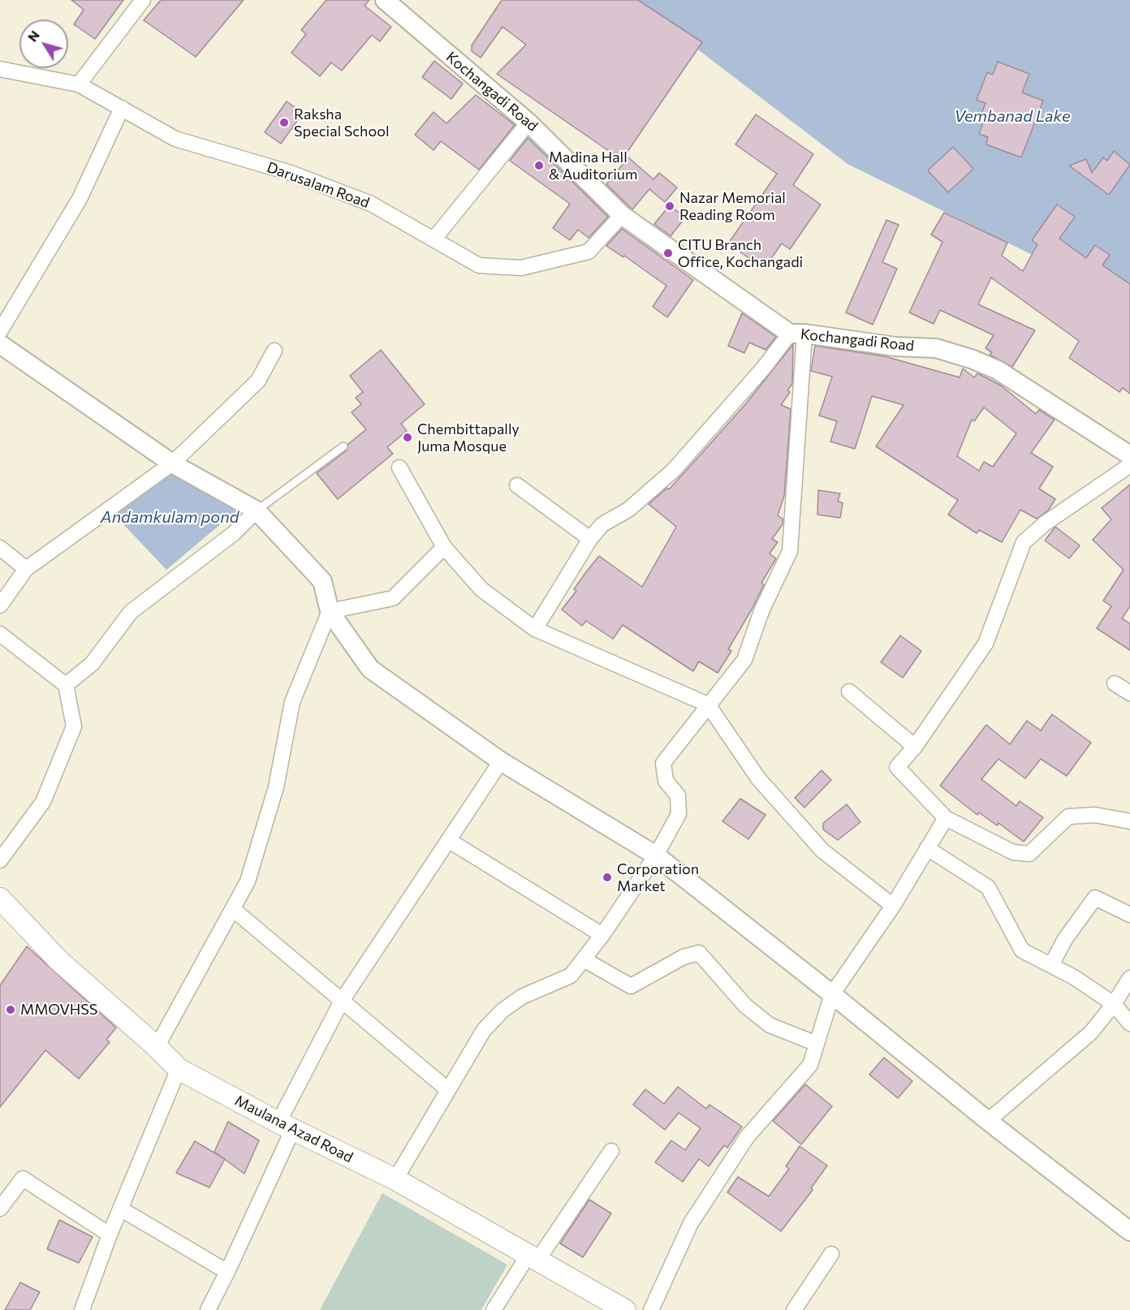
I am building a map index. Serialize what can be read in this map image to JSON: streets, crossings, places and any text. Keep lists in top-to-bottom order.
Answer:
{
  "streets": {
    "main road": ["Maulana Azad Road"],
    "street": ["Kochangadi Road", "Darusalam Road"]
  },
  "crossings": [
    ["Kochangadi Road", "Darusalam Road"]
  ],
  "water": ["Vembanad Lake", "Andamkulam pond"],
  "places": [
    "Raksha Special School",
    "Madina Hall & Auditorium",
    "Nazar Memorial Reading Room",
    "CITU Branch Office, Kochangadi",
    "Chembittapally Juma Mosque",
    "Corporation Market",
    "MMOVHSS"
  ],
  "north": "top left"
}
